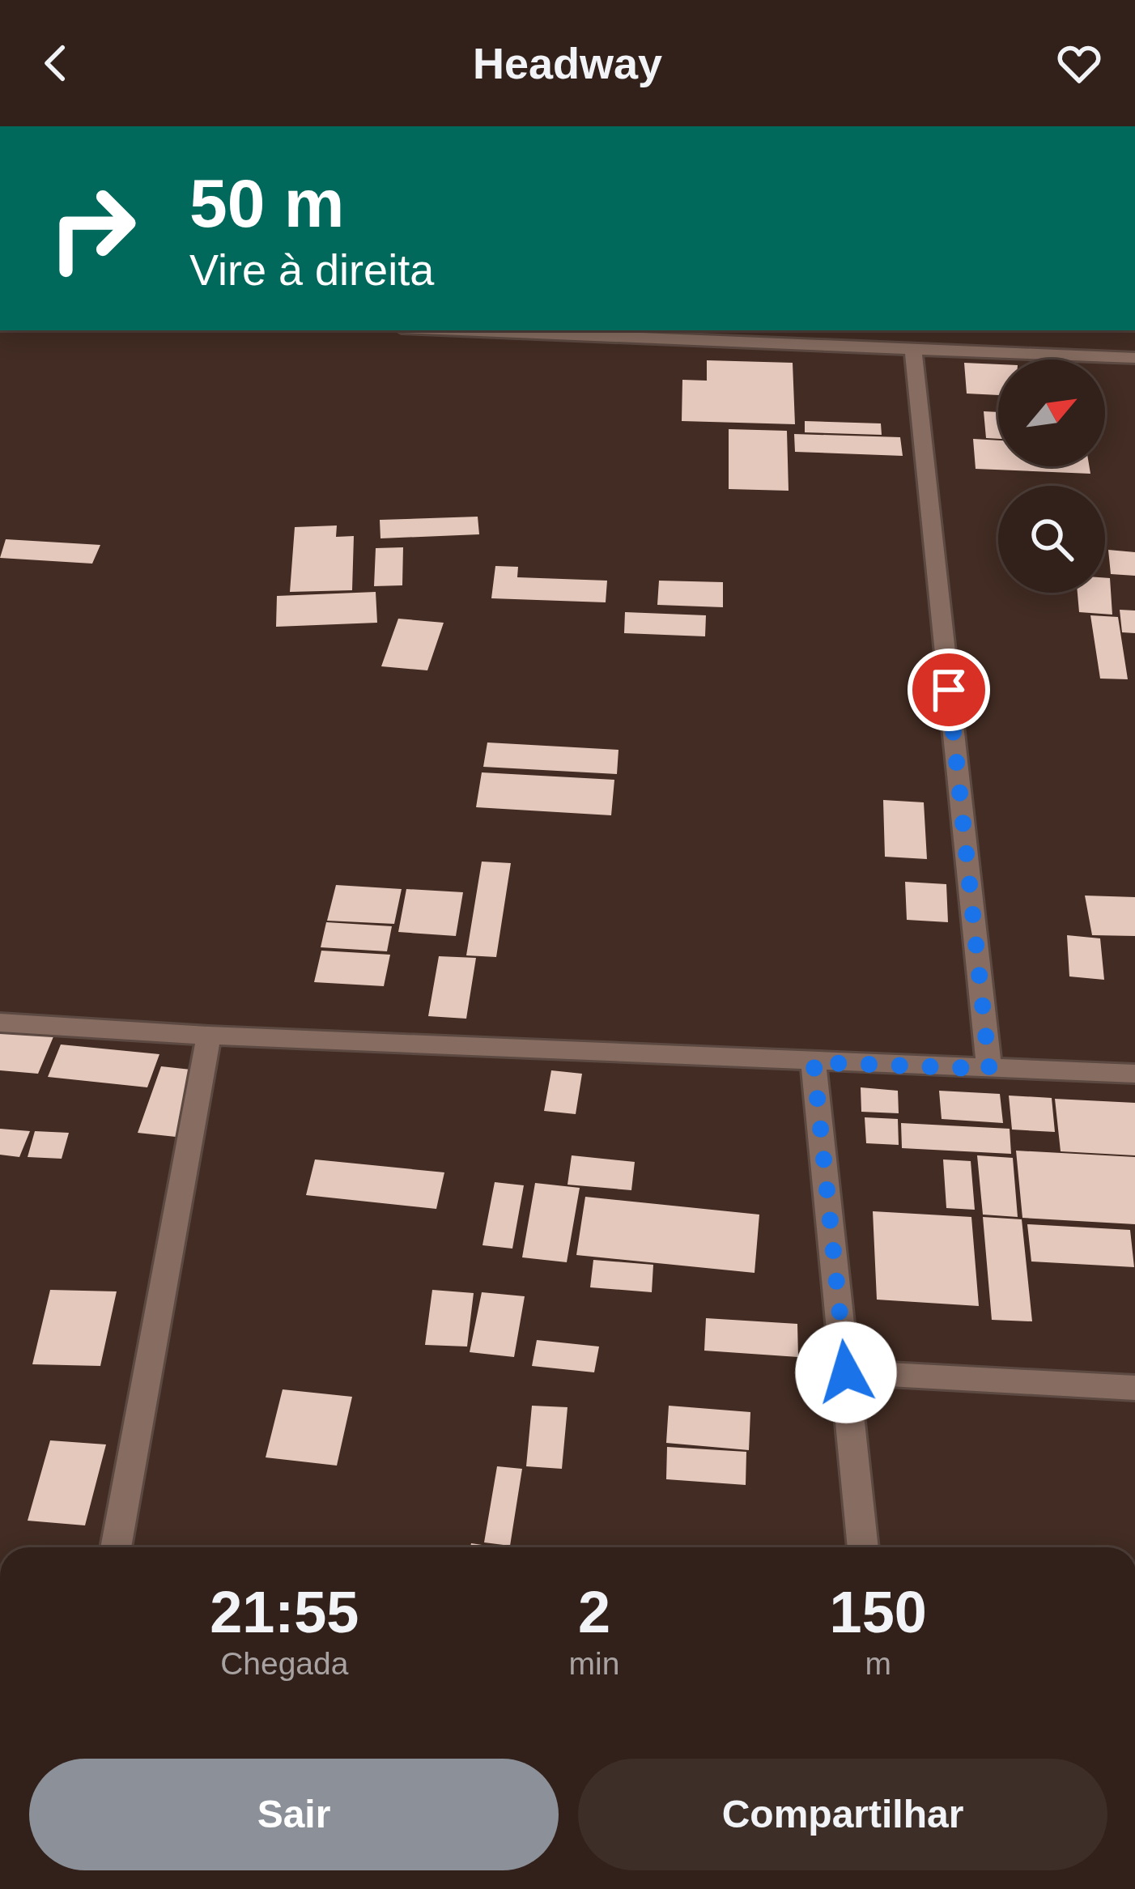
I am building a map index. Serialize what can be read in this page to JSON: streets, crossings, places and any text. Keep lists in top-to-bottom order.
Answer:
{
  "north": "top right",
  "page": {
    "header": "Headway",
    "turn": ["50 m", "Vire à direita"],
    "eta": [
      "21:55",
      "Chegada",
      "2",
      "min",
      "150",
      "m"
    ],
    "buttons": ["Sair", "Compartilhar"]
  }
}
